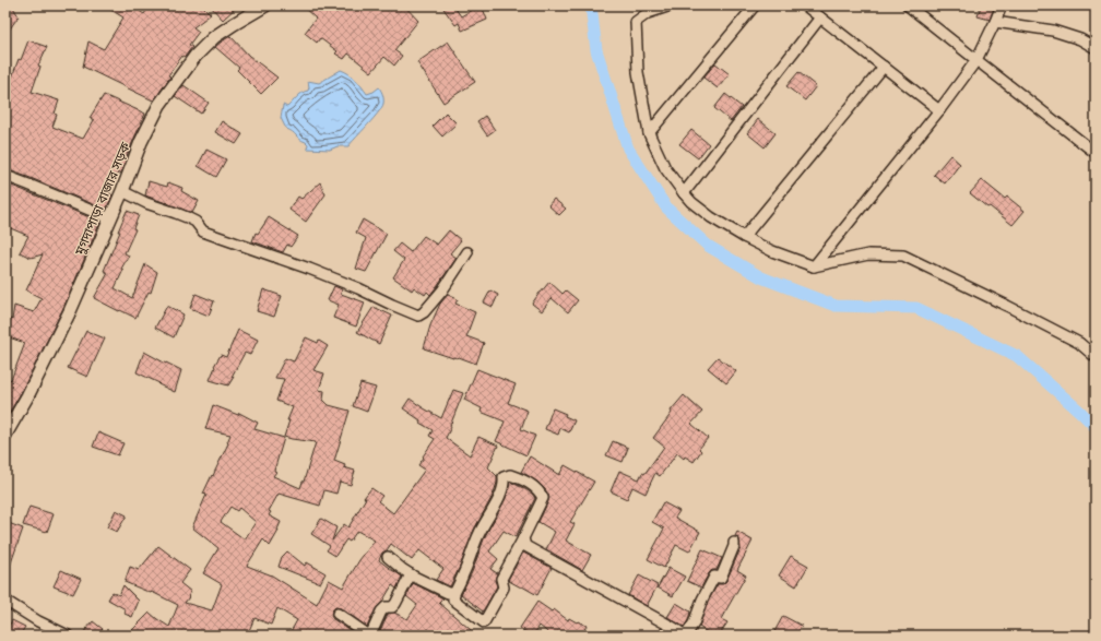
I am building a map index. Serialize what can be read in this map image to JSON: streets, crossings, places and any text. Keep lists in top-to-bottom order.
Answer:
{
  "streets": {
    "street": ["মুগদাপাড়া বাজার সড়ক"]
  }
}
